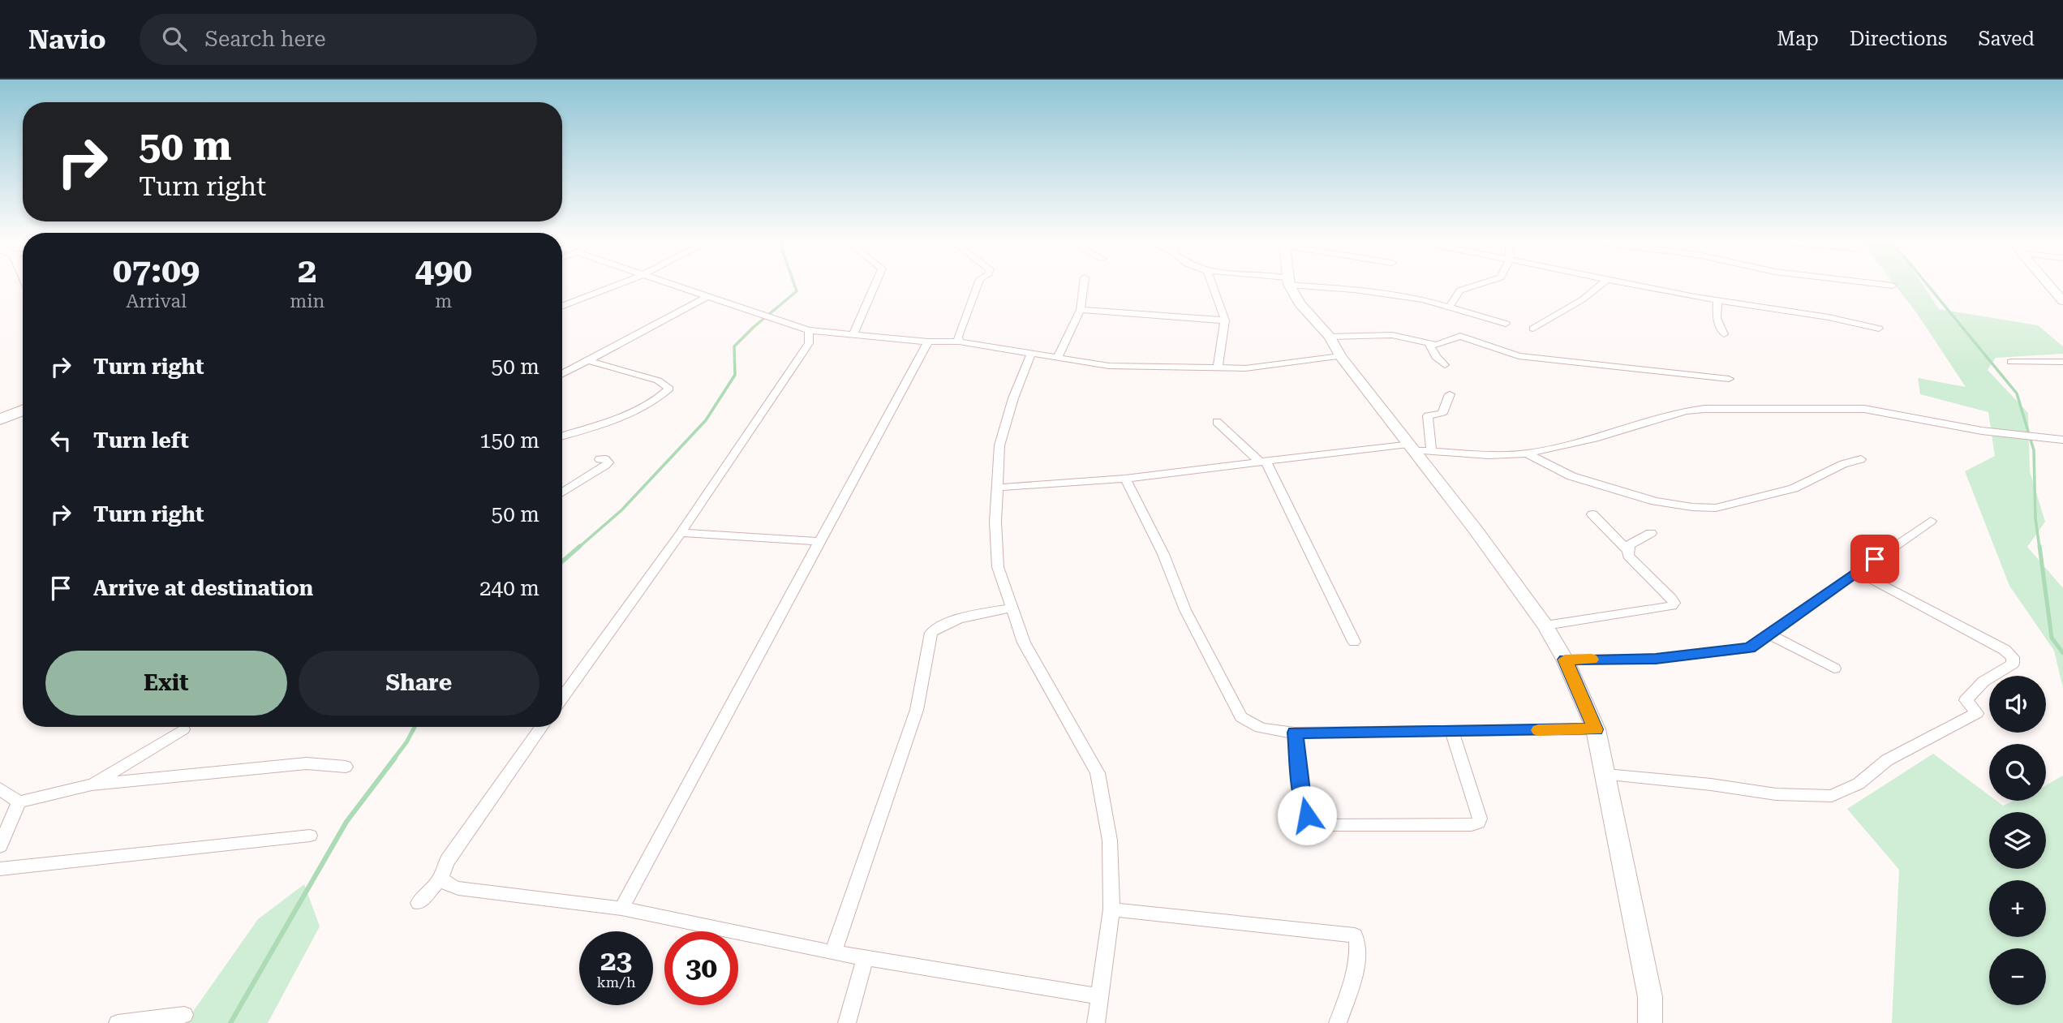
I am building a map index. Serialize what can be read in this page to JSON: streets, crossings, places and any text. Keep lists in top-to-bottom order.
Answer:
{
  "page": {
    "header": "Navio",
    "search": "Search here",
    "nav": ["Map", "Directions", "Saved"],
    "turn": ["50 m", "Turn right"],
    "eta": [
      "07:09",
      "Arrival",
      "2",
      "min",
      "490",
      "m"
    ],
    "list": [
      {
        "name": "Turn right",
        "value": "50 m"
      },
      {
        "name": "Turn left",
        "value": "150 m"
      },
      {
        "name": "Turn right",
        "value": "50 m"
      },
      {
        "name": "Arrive at destination",
        "value": "240 m"
      }
    ],
    "buttons": ["Exit", "Share"],
    "map_buttons": ["+", "−"],
    "speed": "23 km/h",
    "limit": "30"
  }
}
